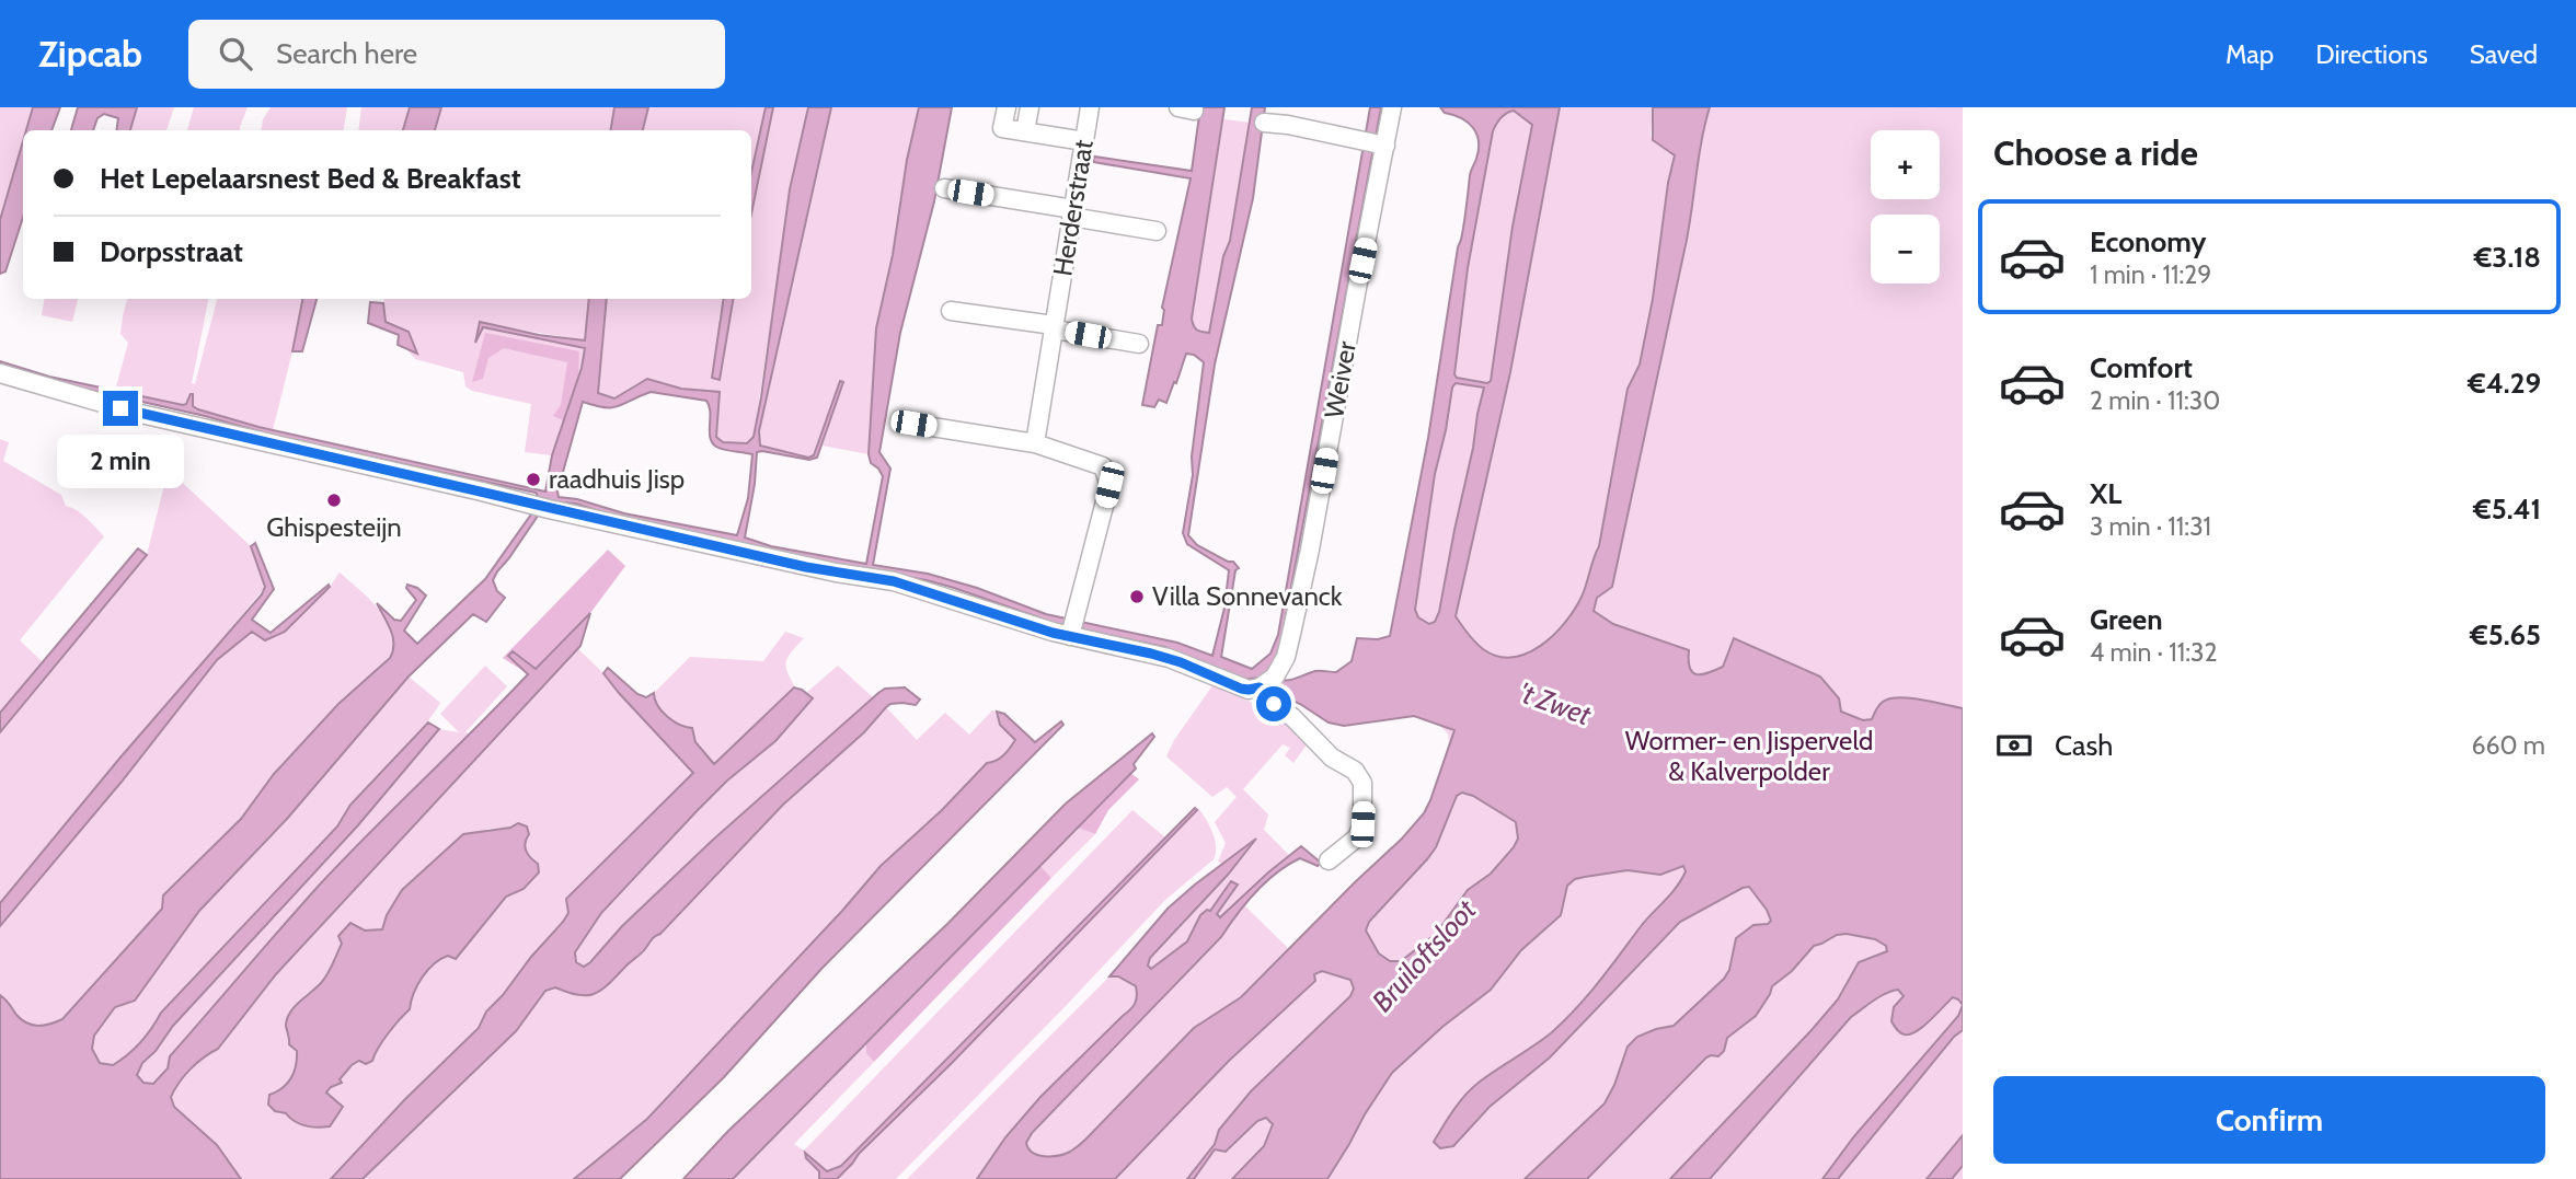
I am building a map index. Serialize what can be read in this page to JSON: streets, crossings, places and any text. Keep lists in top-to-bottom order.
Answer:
{
  "streets": {
    "street": ["Herderstraat", "Weiver"]
  },
  "water": ["'t Zwet", "Bruiloftsloot"],
  "parks": ["Wormer- en Jisperveld & Kalverpolder"],
  "places": ["raadhuis Jisp", "Ghispesteijn", "Villa Sonnevanck"],
  "page": {
    "header": "Zipcab",
    "search": "Search here",
    "nav": ["Map", "Directions", "Saved"],
    "heading": "Choose a ride",
    "map_buttons": ["+", "−"],
    "banner": ["Het Lepelaarsnest Bed & Breakfast", "Dorpsstraat"],
    "list": [
      {
        "name": "Economy",
        "note": "1 min · 11:29",
        "value": "€3.18"
      },
      {
        "name": "Comfort",
        "note": "2 min · 11:30",
        "value": "€4.29"
      },
      {
        "name": "XL",
        "note": "3 min · 11:31",
        "value": "€5.41"
      },
      {
        "name": "Green",
        "note": "4 min · 11:32",
        "value": "€5.65"
      }
    ],
    "bubble": "2 min",
    "pay": ["Cash", "660 m"],
    "buttons": "Confirm"
  }
}
